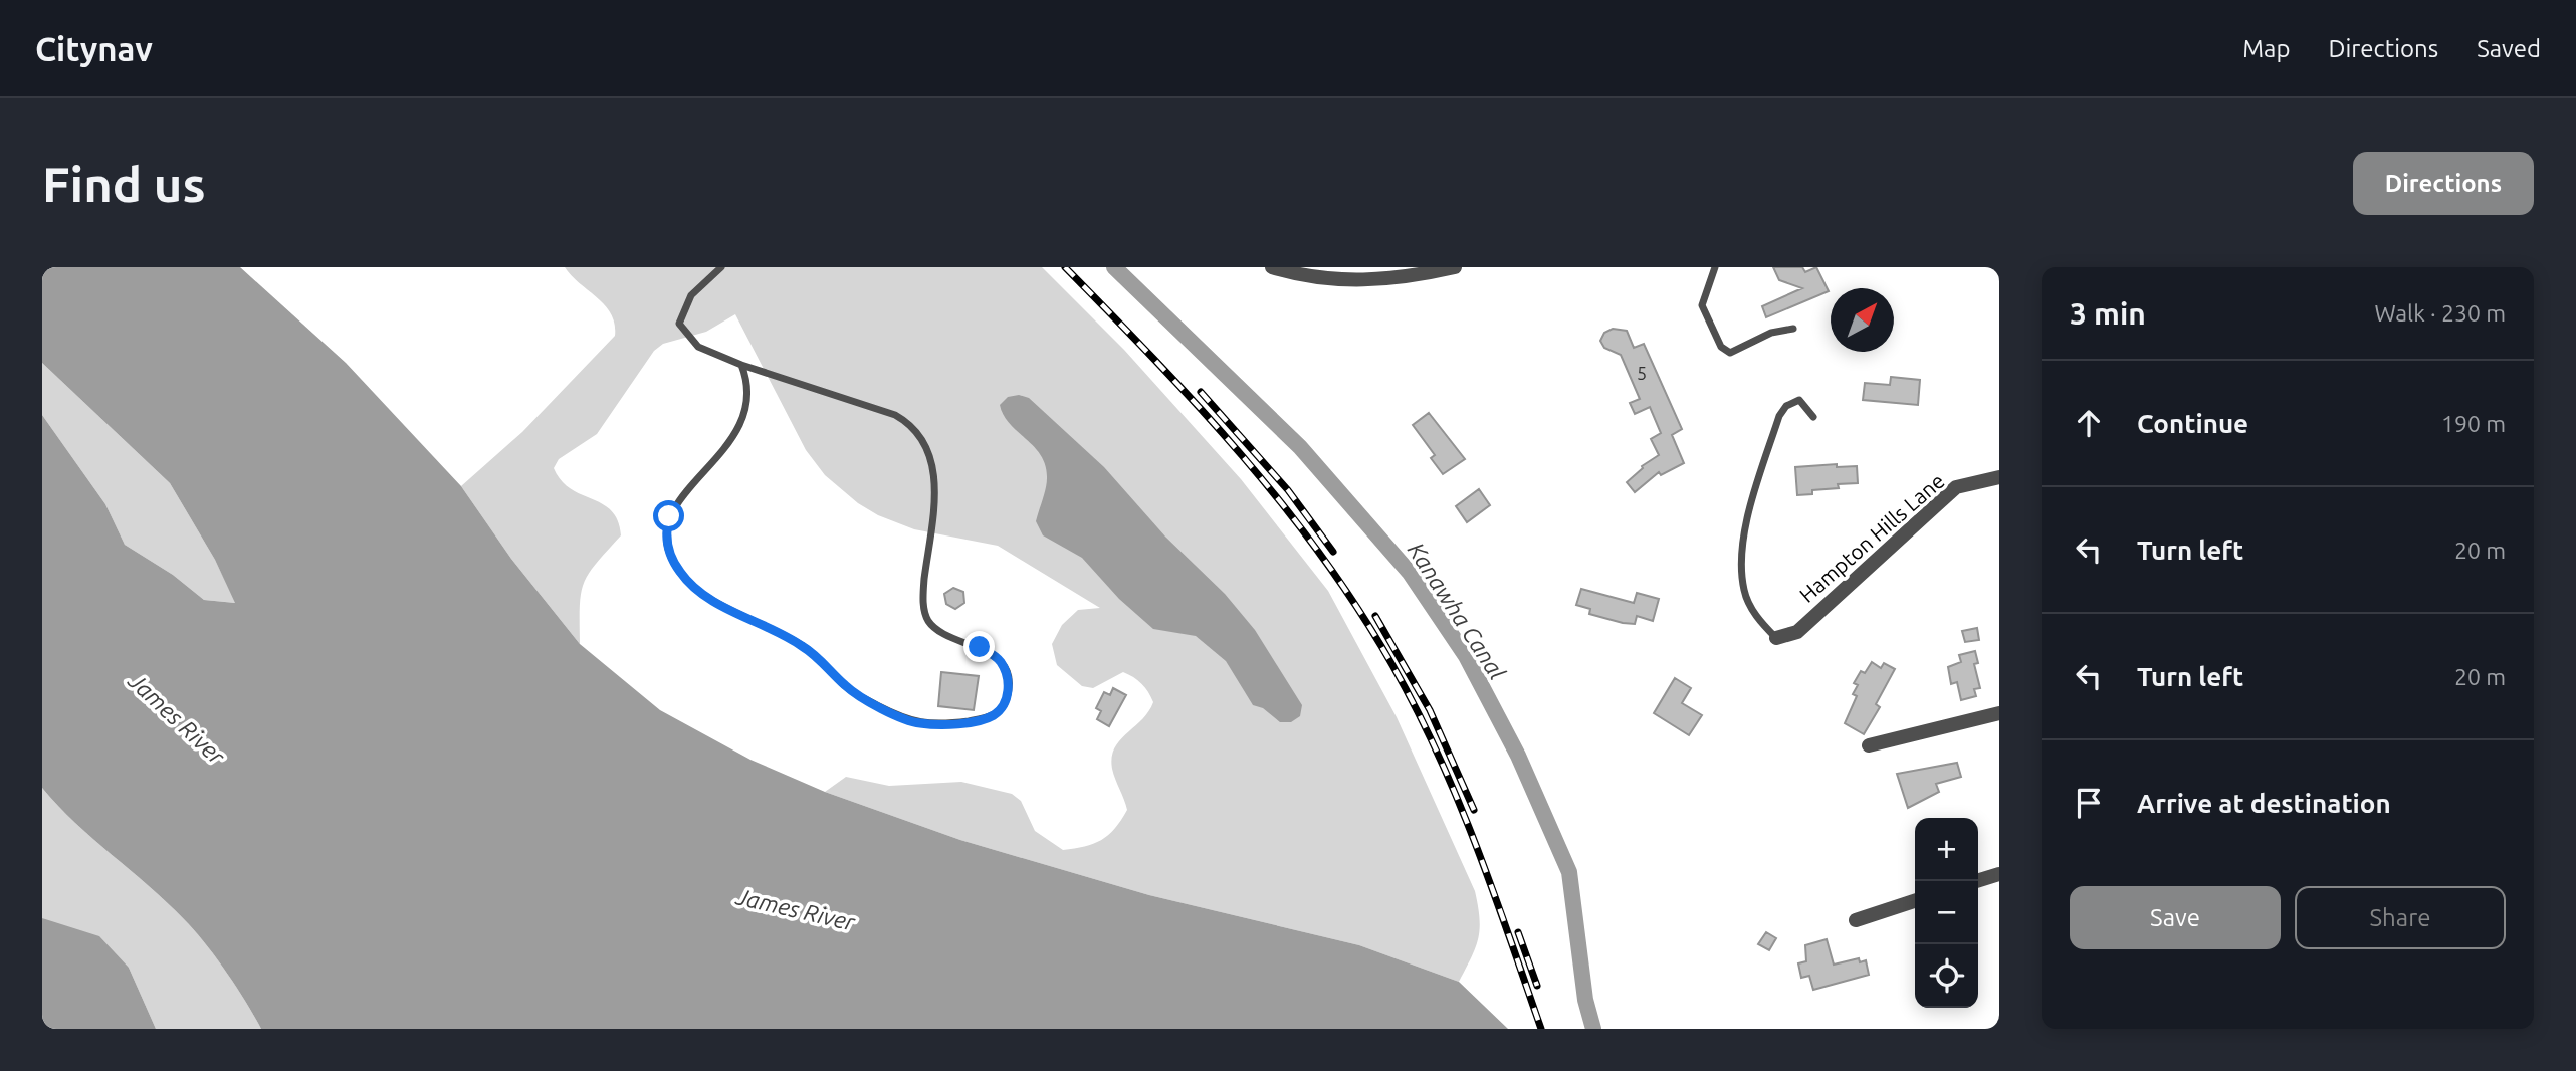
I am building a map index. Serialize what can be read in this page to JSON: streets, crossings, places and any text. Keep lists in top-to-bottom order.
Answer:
{
  "streets": {
    "street": ["Hampton Hills Lane"]
  },
  "water": ["Kanawha Canal", "James River"],
  "house_numbers": ["5"],
  "north": "top right",
  "page": {
    "header": "Citynav",
    "nav": ["Map", "Directions", "Saved"],
    "buttons": [
      "Directions",
      ["Save", "Share"]
    ],
    "title": "Find us",
    "heading": ["3 min", "Walk · 230 m"],
    "list": [
      ["Continue", "190 m"],
      ["Turn left", "20 m"],
      ["Turn left", "20 m"],
      "Arrive at destination"
    ],
    "map_buttons": ["+", "−"]
  }
}
